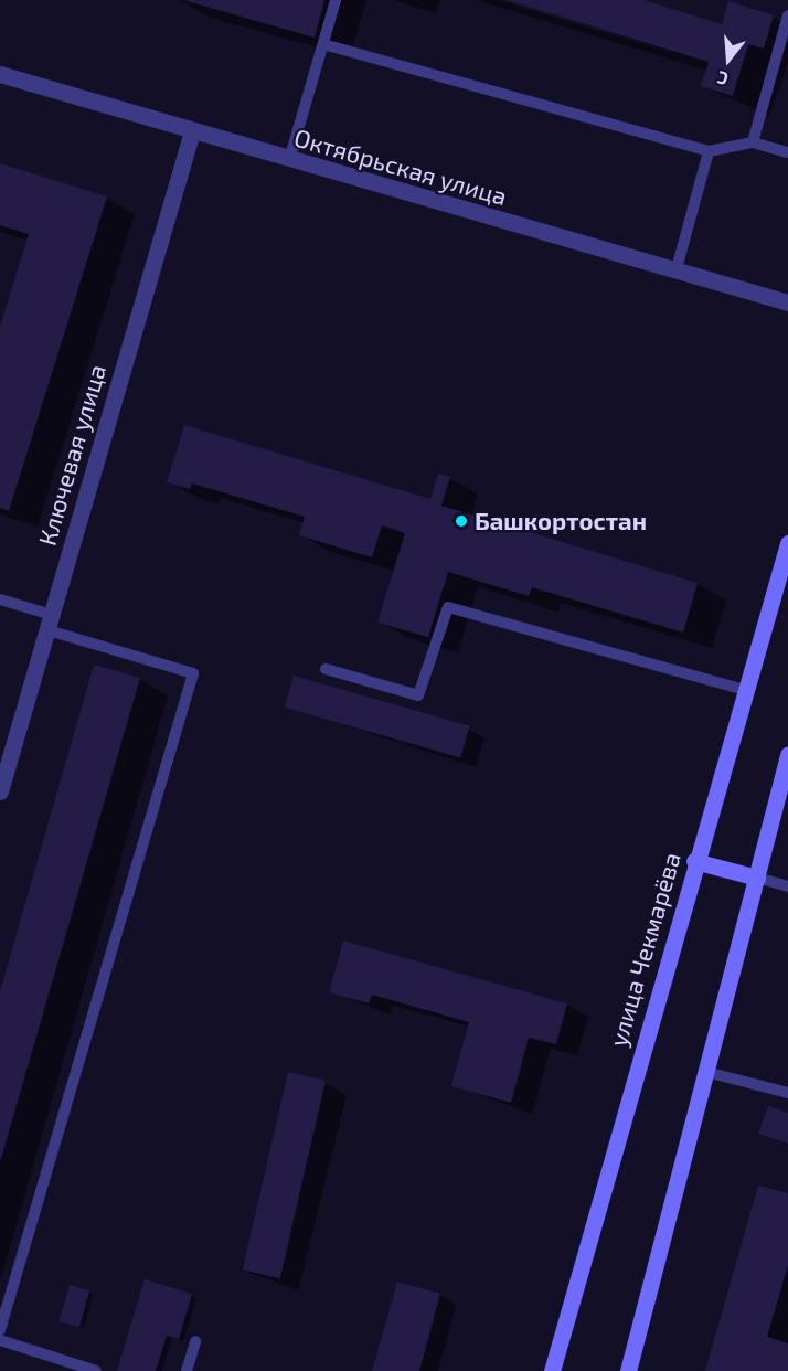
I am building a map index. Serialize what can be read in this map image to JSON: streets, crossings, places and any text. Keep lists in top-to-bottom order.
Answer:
{
  "streets": {
    "main road": ["улица Чекмарёва"],
    "street": ["Октябрьская улица", "Ключевая улица"]
  },
  "crossings": [
    ["Октябрьская улица", "Ключевая улица"]
  ],
  "places": ["Башкортостан"],
  "north": "bottom"
}
